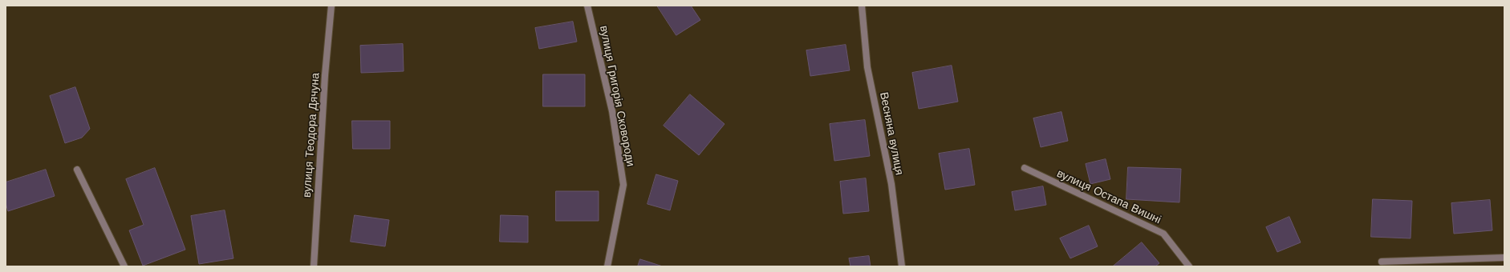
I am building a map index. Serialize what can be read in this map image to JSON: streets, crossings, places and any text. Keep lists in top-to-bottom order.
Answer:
{
  "streets": {
    "street": [
      "вулиця Григорія Сковороди",
      "Весняна вулиця",
      "вулиця Теодора Дячуна",
      "вулиця Остапа Вишні"
    ]
  }
}
